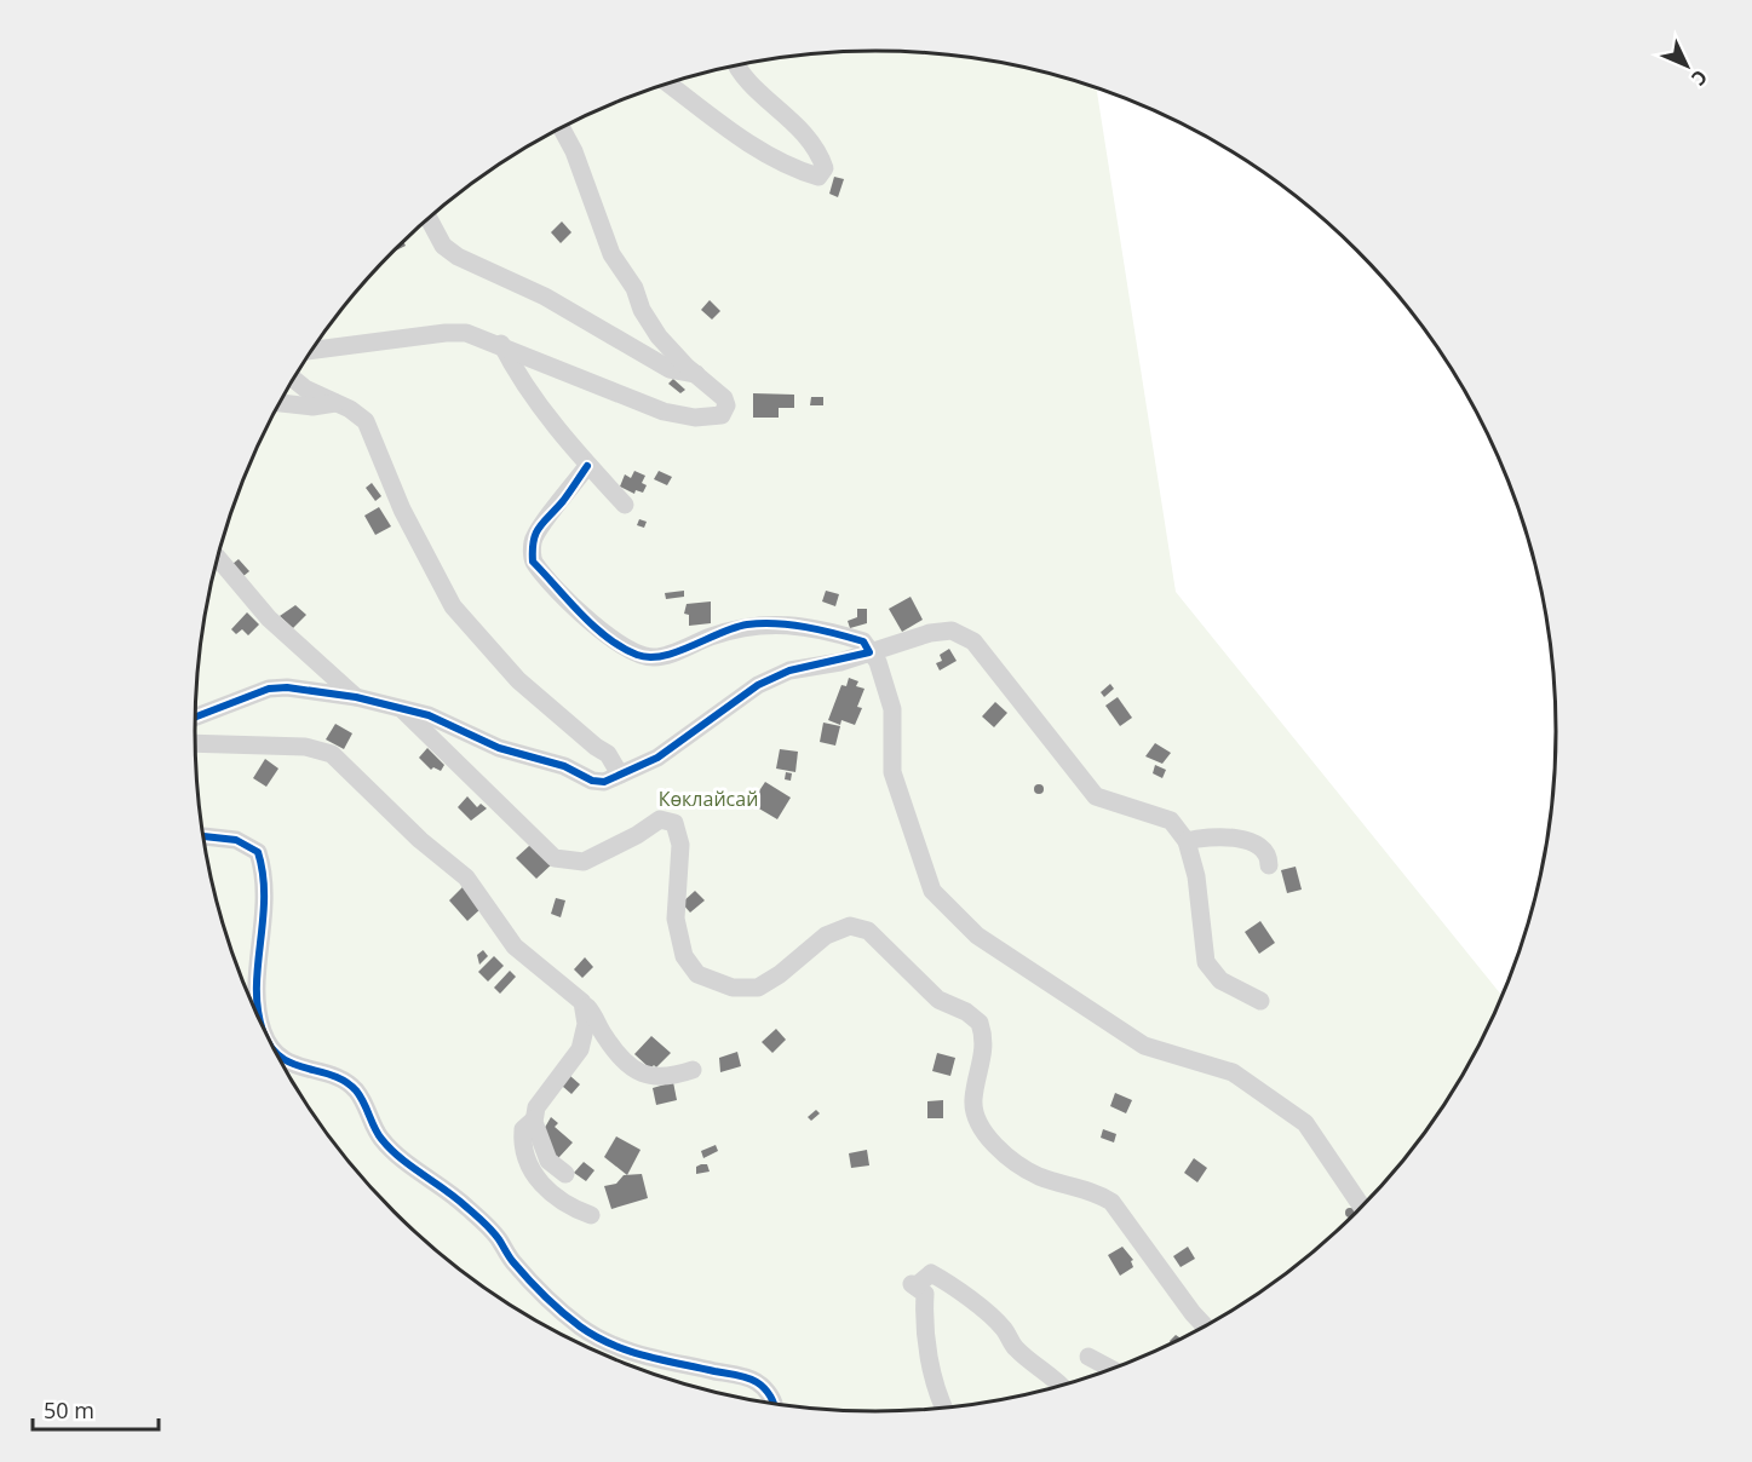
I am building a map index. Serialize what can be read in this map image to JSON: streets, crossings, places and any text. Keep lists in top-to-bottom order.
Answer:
{
  "parks": ["Көклайсай"],
  "scale_bar": "50 m",
  "north": "bottom right"
}
